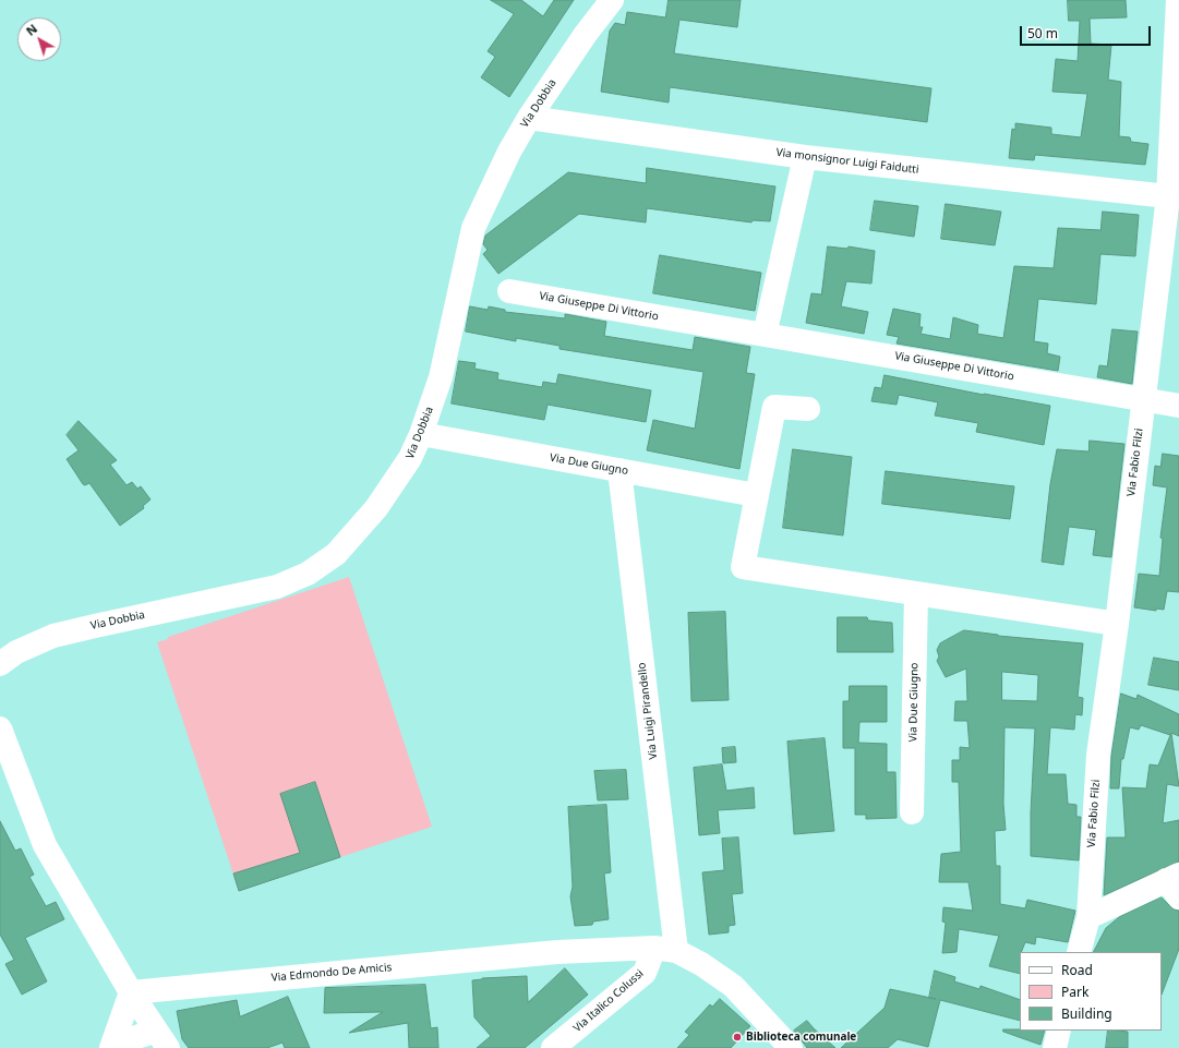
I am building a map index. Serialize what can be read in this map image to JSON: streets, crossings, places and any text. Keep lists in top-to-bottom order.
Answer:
{
  "streets": {
    "street": [
      "Via Dobbia",
      "Via monsignor Luigi Faidutti",
      "Via Giuseppe Di Vittorio",
      "Via Fabio Filzi",
      "Via Due Giugno",
      "Via Luigi Pirandello",
      "Via Edmondo De Amicis",
      "Via Italico Colussi"
    ]
  },
  "crossings": [
    ["Via Dobbia", "Via monsignor Luigi Faidutti"],
    ["Via Dobbia", "Via Due Giugno"],
    ["Via monsignor Luigi Faidutti", "Via Fabio Filzi"],
    ["Via Giuseppe Di Vittorio", "Via Fabio Filzi"],
    ["Via Due Giugno", "Via Luigi Pirandello"],
    ["Via Luigi Pirandello", "Via Edmondo De Amicis"],
    ["Via Luigi Pirandello", "Via Italico Colussi"],
    ["Via Edmondo De Amicis", "Via Italico Colussi"]
  ],
  "places": ["Biblioteca comunale"],
  "legend": ["Road", "Park", "Building"],
  "scale_bar": "50 m",
  "north": "top left"
}
